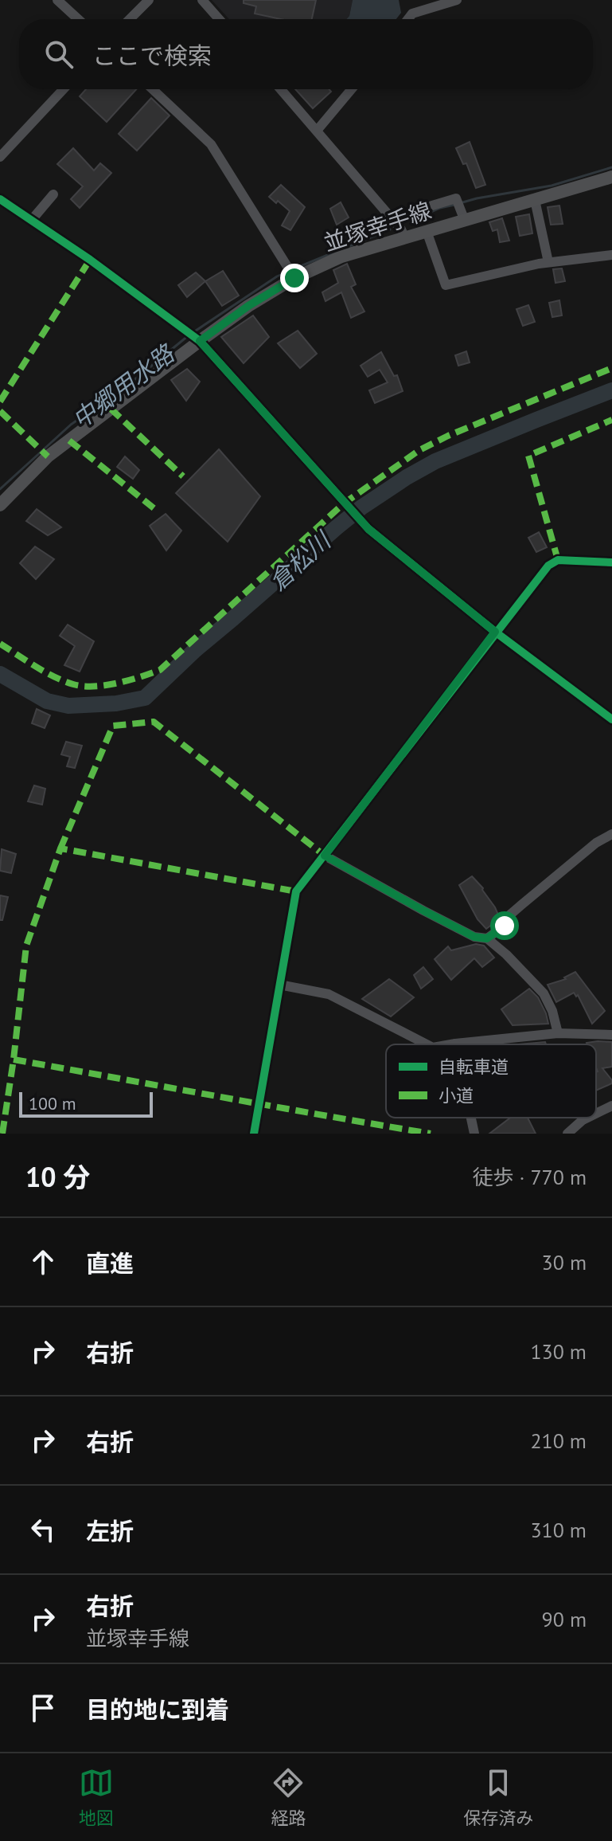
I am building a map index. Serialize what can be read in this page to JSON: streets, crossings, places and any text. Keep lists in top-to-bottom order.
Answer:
{
  "streets": {
    "main road": ["並塚幸手線"]
  },
  "water": ["中郷用水路", "倉松川"],
  "legend": ["自転車道", "小道"],
  "scale_bar": "100 m",
  "page": {
    "search": "ここで検索",
    "scale": "100 m",
    "heading": ["10 分", "徒歩 · 770 m"],
    "list": [
      ["直進", "30 m"],
      ["右折", "130 m"],
      ["右折", "210 m"],
      ["左折", "310 m"],
      ["右折", "並塚幸手線", "90 m"],
      "目的地に到着"
    ],
    "nav": ["地図", "経路", "保存済み"]
  }
}
